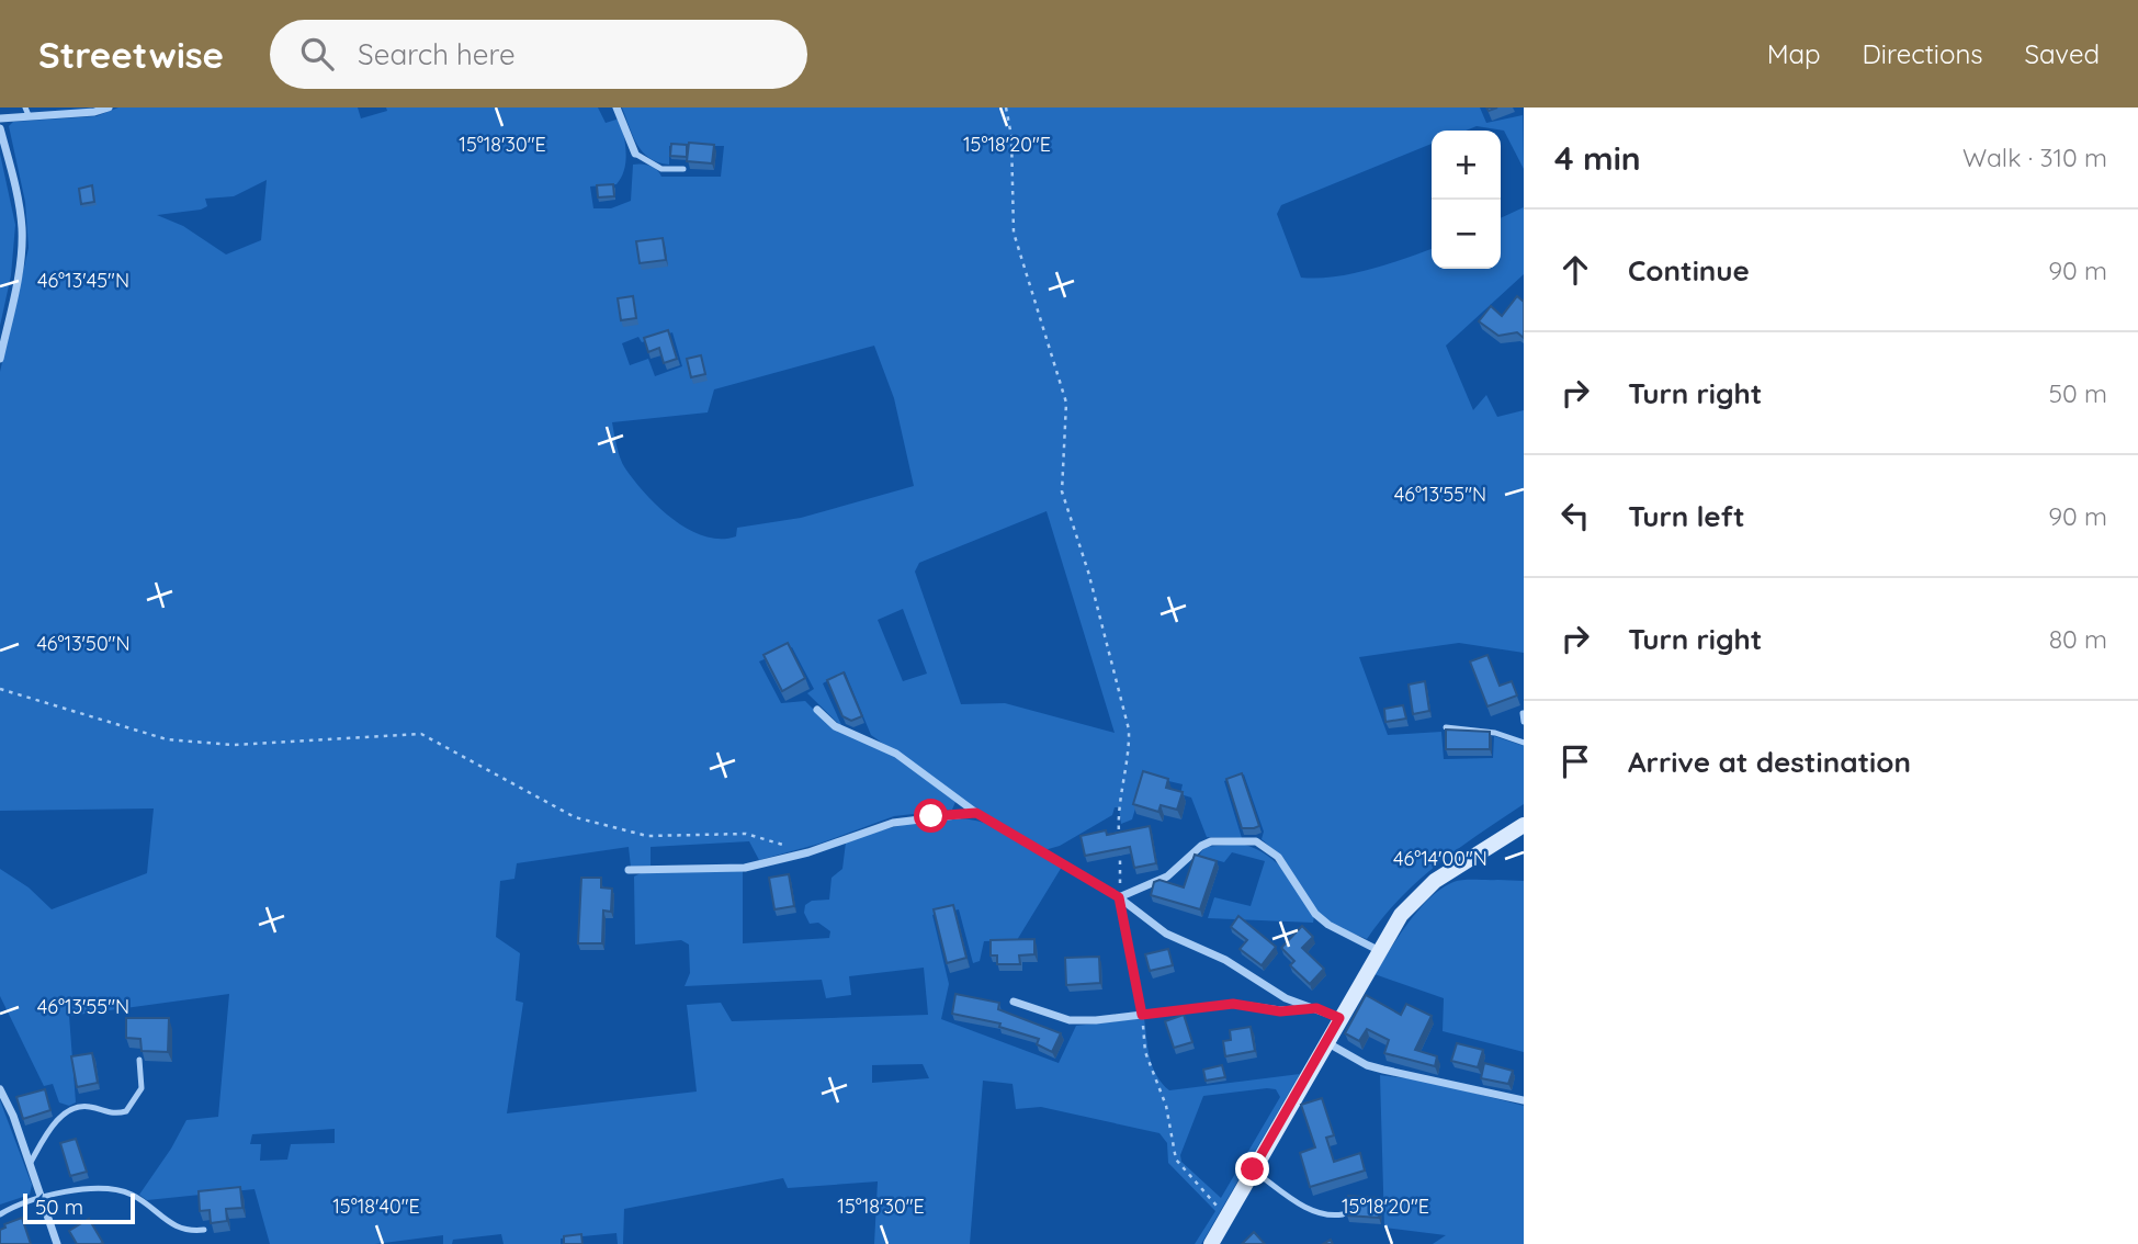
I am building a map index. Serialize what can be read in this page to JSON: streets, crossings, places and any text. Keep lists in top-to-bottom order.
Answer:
{
  "scale_bar": "50 m",
  "page": {
    "header": "Streetwise",
    "search": "Search here",
    "nav": ["Map", "Directions", "Saved"],
    "heading": ["4 min", "Walk · 310 m"],
    "map_buttons": ["+", "−"],
    "list": [
      ["Continue", "90 m"],
      ["Turn right", "50 m"],
      ["Turn left", "90 m"],
      ["Turn right", "80 m"],
      "Arrive at destination"
    ],
    "scale": "50 m"
  },
  "coordinates": [
    "15°18'30\"E",
    "15°18'20\"E",
    "46°13'45\"N",
    "46°13'55\"N",
    "46°13'50\"N",
    "46°14'00\"N",
    "15°18'40\"E"
  ]
}
